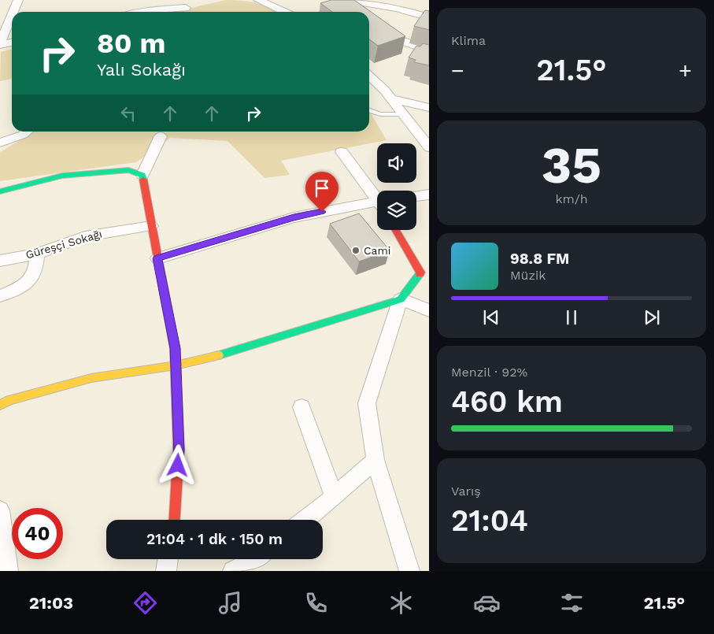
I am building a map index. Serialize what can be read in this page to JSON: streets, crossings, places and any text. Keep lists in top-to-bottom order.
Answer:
{
  "streets": {
    "street": ["Güreşçi Sokağı"]
  },
  "places": ["Cami"],
  "page": {
    "tile": [
      "Klima",
      ["35", "km/h"],
      ["Menzil · 92%", "460 km"],
      ["Varış", "21:04"]
    ],
    "turn": ["80 m", "Yalı Sokağı"],
    "heat": ["−", "21.5°", "+"],
    "song": ["98.8 FM", "Müzik"],
    "limit": "40",
    "trip": "21:04 · 1 dk · 150 m",
    "tabs": ["21:03", "21.5°"]
  }
}
